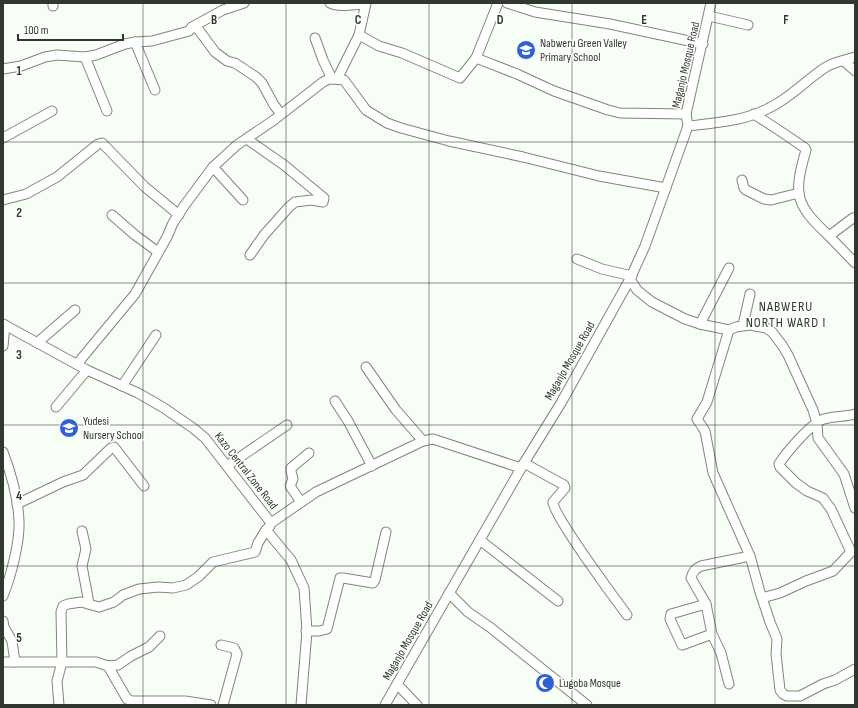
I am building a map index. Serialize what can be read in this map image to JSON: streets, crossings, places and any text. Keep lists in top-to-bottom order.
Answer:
{
  "streets": {
    "street": ["Maganjo Mosque Road", "Kazo Central Zone Road"]
  },
  "crossings": [
    ["Maganjo Mosque Road", "Kazo Central Zone Road"]
  ],
  "districts": ["NABWERU NORTH WARD I"],
  "places": {
    "school or university": ["Nabweru Green Valley Primary School", "Yudesi Nursery School"],
    "mosque": ["Lugoba Mosque"]
  },
  "scale_bar": "100 m",
  "grid": {
    "columns": [
      "B",
      "C",
      "D",
      "E",
      "F"
    ],
    "rows": [
      "1",
      "2",
      "3",
      "4",
      "5"
    ]
  }
}
